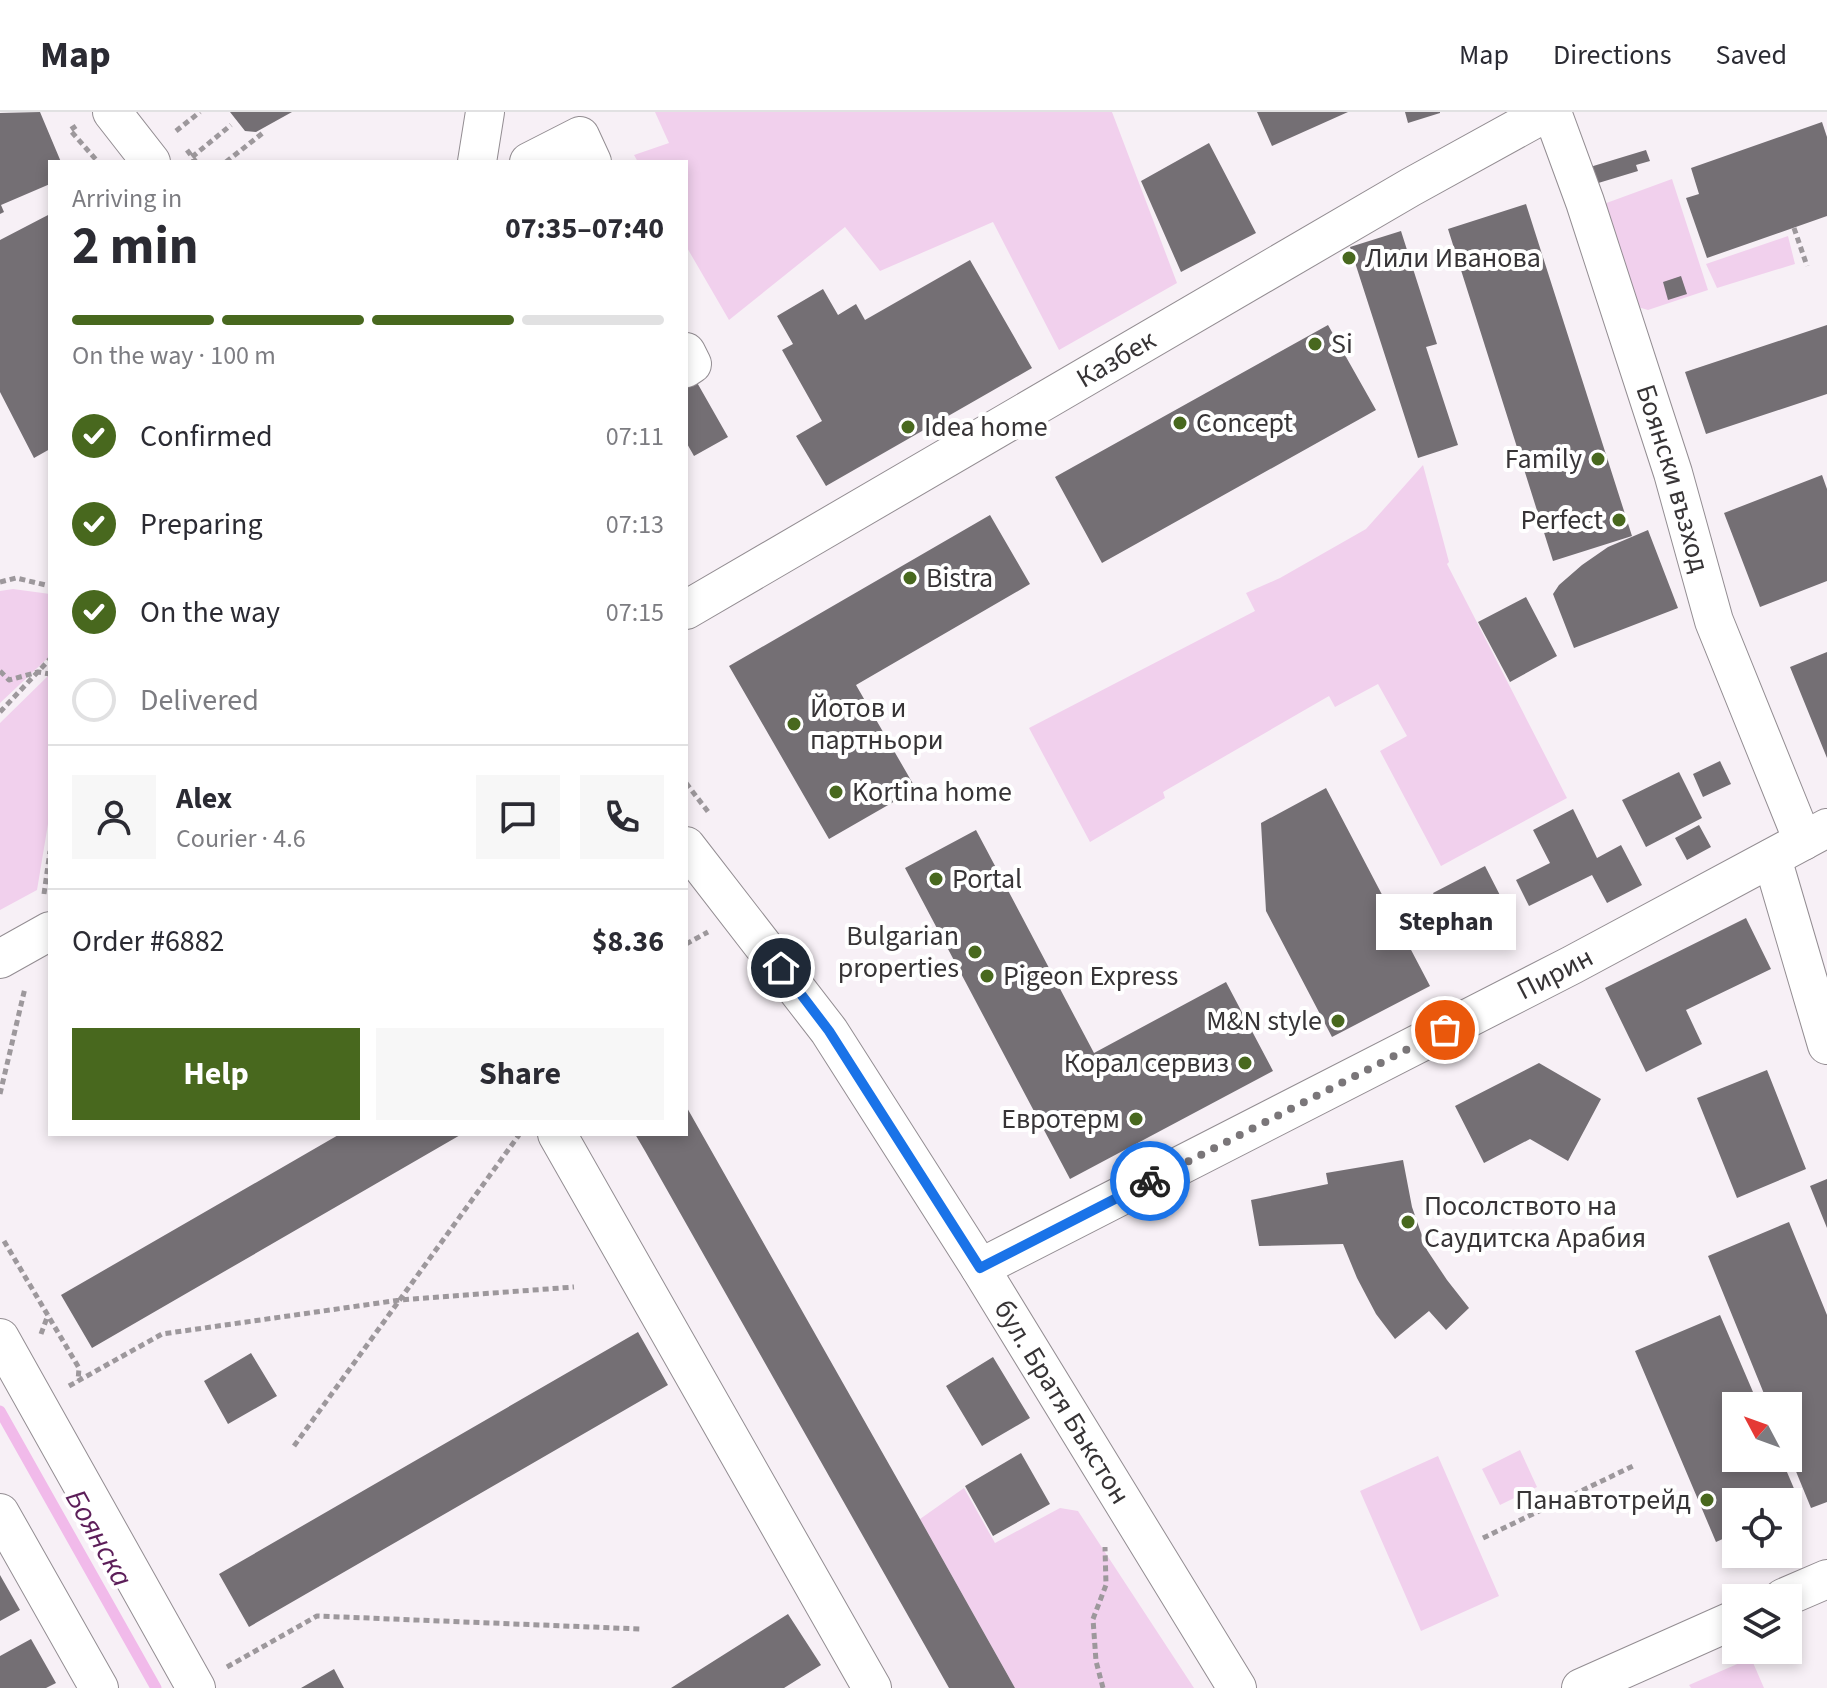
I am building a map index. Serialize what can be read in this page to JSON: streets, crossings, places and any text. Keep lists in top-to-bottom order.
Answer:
{
  "streets": {
    "street": [
      "Казбек",
      "Боянски възход",
      "Пирин",
      "бул. Братя Бъкстон"
    ]
  },
  "crossings": [
    ["Казбек", "Боянски възход"],
    ["Боянски възход", "Пирин"],
    ["Пирин", "бул. Братя Бъкстон"]
  ],
  "water": ["Боянска"],
  "places": [
    "Лили Иванова",
    "Si",
    "Concept",
    "Idea home",
    "Family",
    "Perfect",
    "Bistra",
    "Йотов и партньори",
    "Kortina home",
    "Portal",
    "Bulgarian properties",
    "Pigeon Express",
    "M&N style",
    "Stephan",
    "Корал сервиз",
    "Евротерм",
    "Посолството на Саудитска Арабия",
    "Панавтотрейд"
  ],
  "north": "top left",
  "page": {
    "header": "Map",
    "nav": ["Map", "Directions", "Saved"],
    "heading": ["2 min", "Arriving in", "07:35–07:40"],
    "panel": [
      "Alex",
      "Courier · 4.6",
      "Order #6882",
      "$8.36"
    ],
    "bar": "On the way · 100 m",
    "list": [
      ["Confirmed", "07:11"],
      ["Preparing", "07:13"],
      ["On the way", "07:15"],
      "Delivered"
    ],
    "bubble": "Stephan",
    "buttons": ["Help", "Share"]
  }
}
